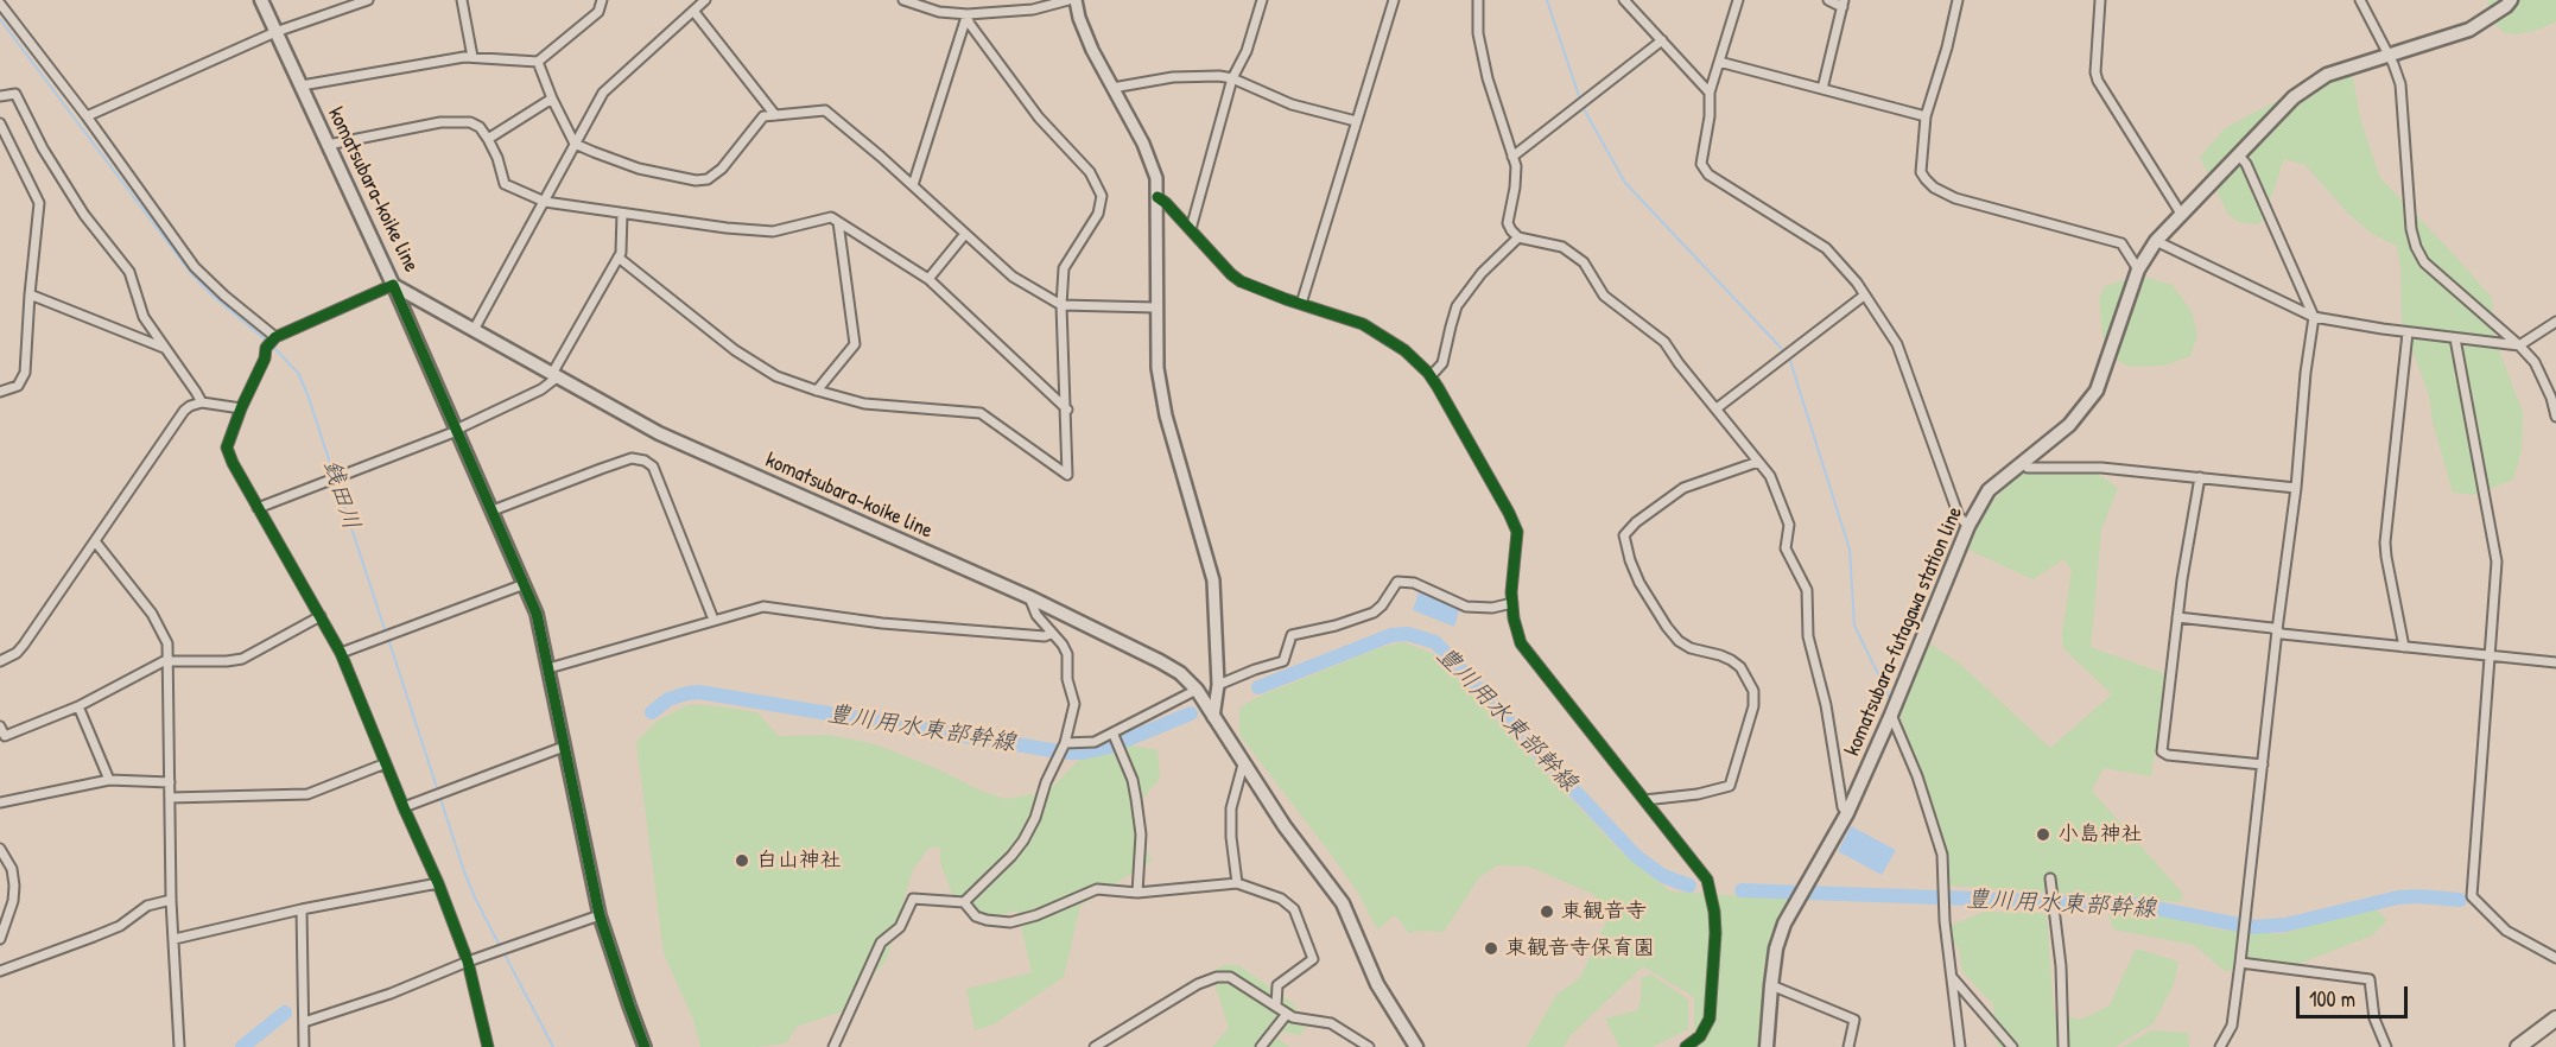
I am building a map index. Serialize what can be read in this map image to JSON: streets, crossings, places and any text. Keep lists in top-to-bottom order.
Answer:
{
  "streets": {
    "main road": ["komatsubara-koike line", "komatsubara-futagawa station line"]
  },
  "water": ["銭田川", "豊川用水東部幹線"],
  "places": [
    "小島神社",
    "白山神社",
    "東観音寺",
    "東観音寺保育園"
  ],
  "scale_bar": "100 m"
}
